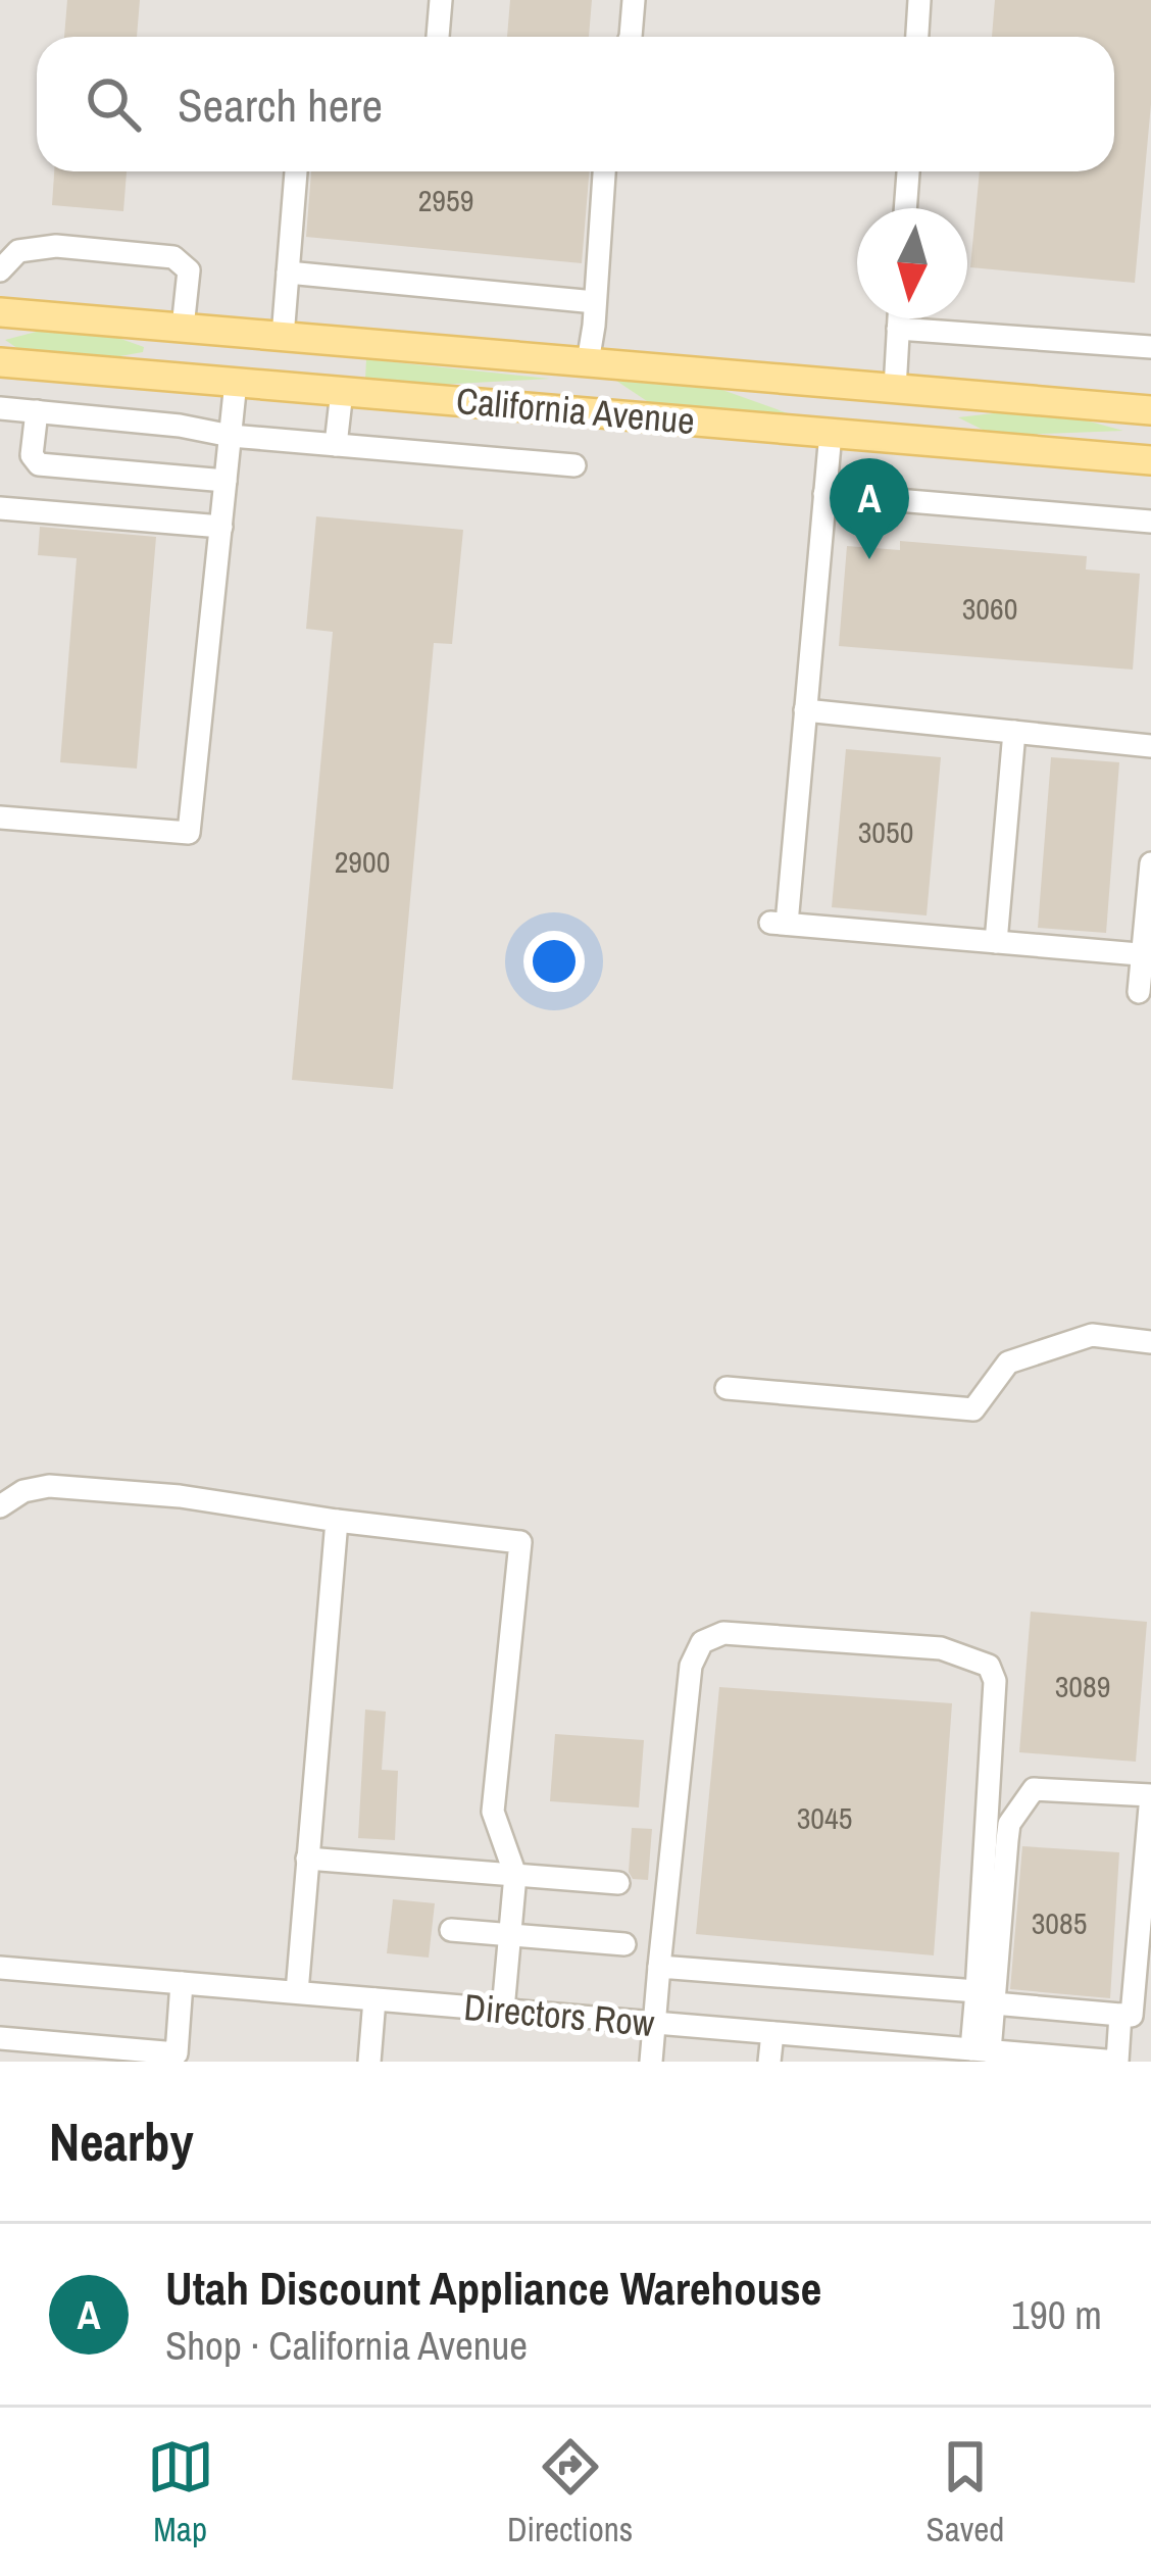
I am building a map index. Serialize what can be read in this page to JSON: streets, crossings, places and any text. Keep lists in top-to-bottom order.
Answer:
{
  "streets": {
    "main road": ["California Avenue"],
    "street": ["Directors Row"]
  },
  "house_numbers": [
    "2959",
    "3060",
    "3050",
    "2900",
    "3089",
    "3045",
    "3085"
  ],
  "north": "bottom",
  "page": {
    "search": "Search here",
    "pins": "A",
    "heading": "Nearby",
    "list": [
      {
        "mark": "A",
        "name": "Utah Discount Appliance Warehouse",
        "note": "Shop · California Avenue",
        "value": "190 m"
      }
    ],
    "nav": ["Map", "Directions", "Saved"]
  }
}
